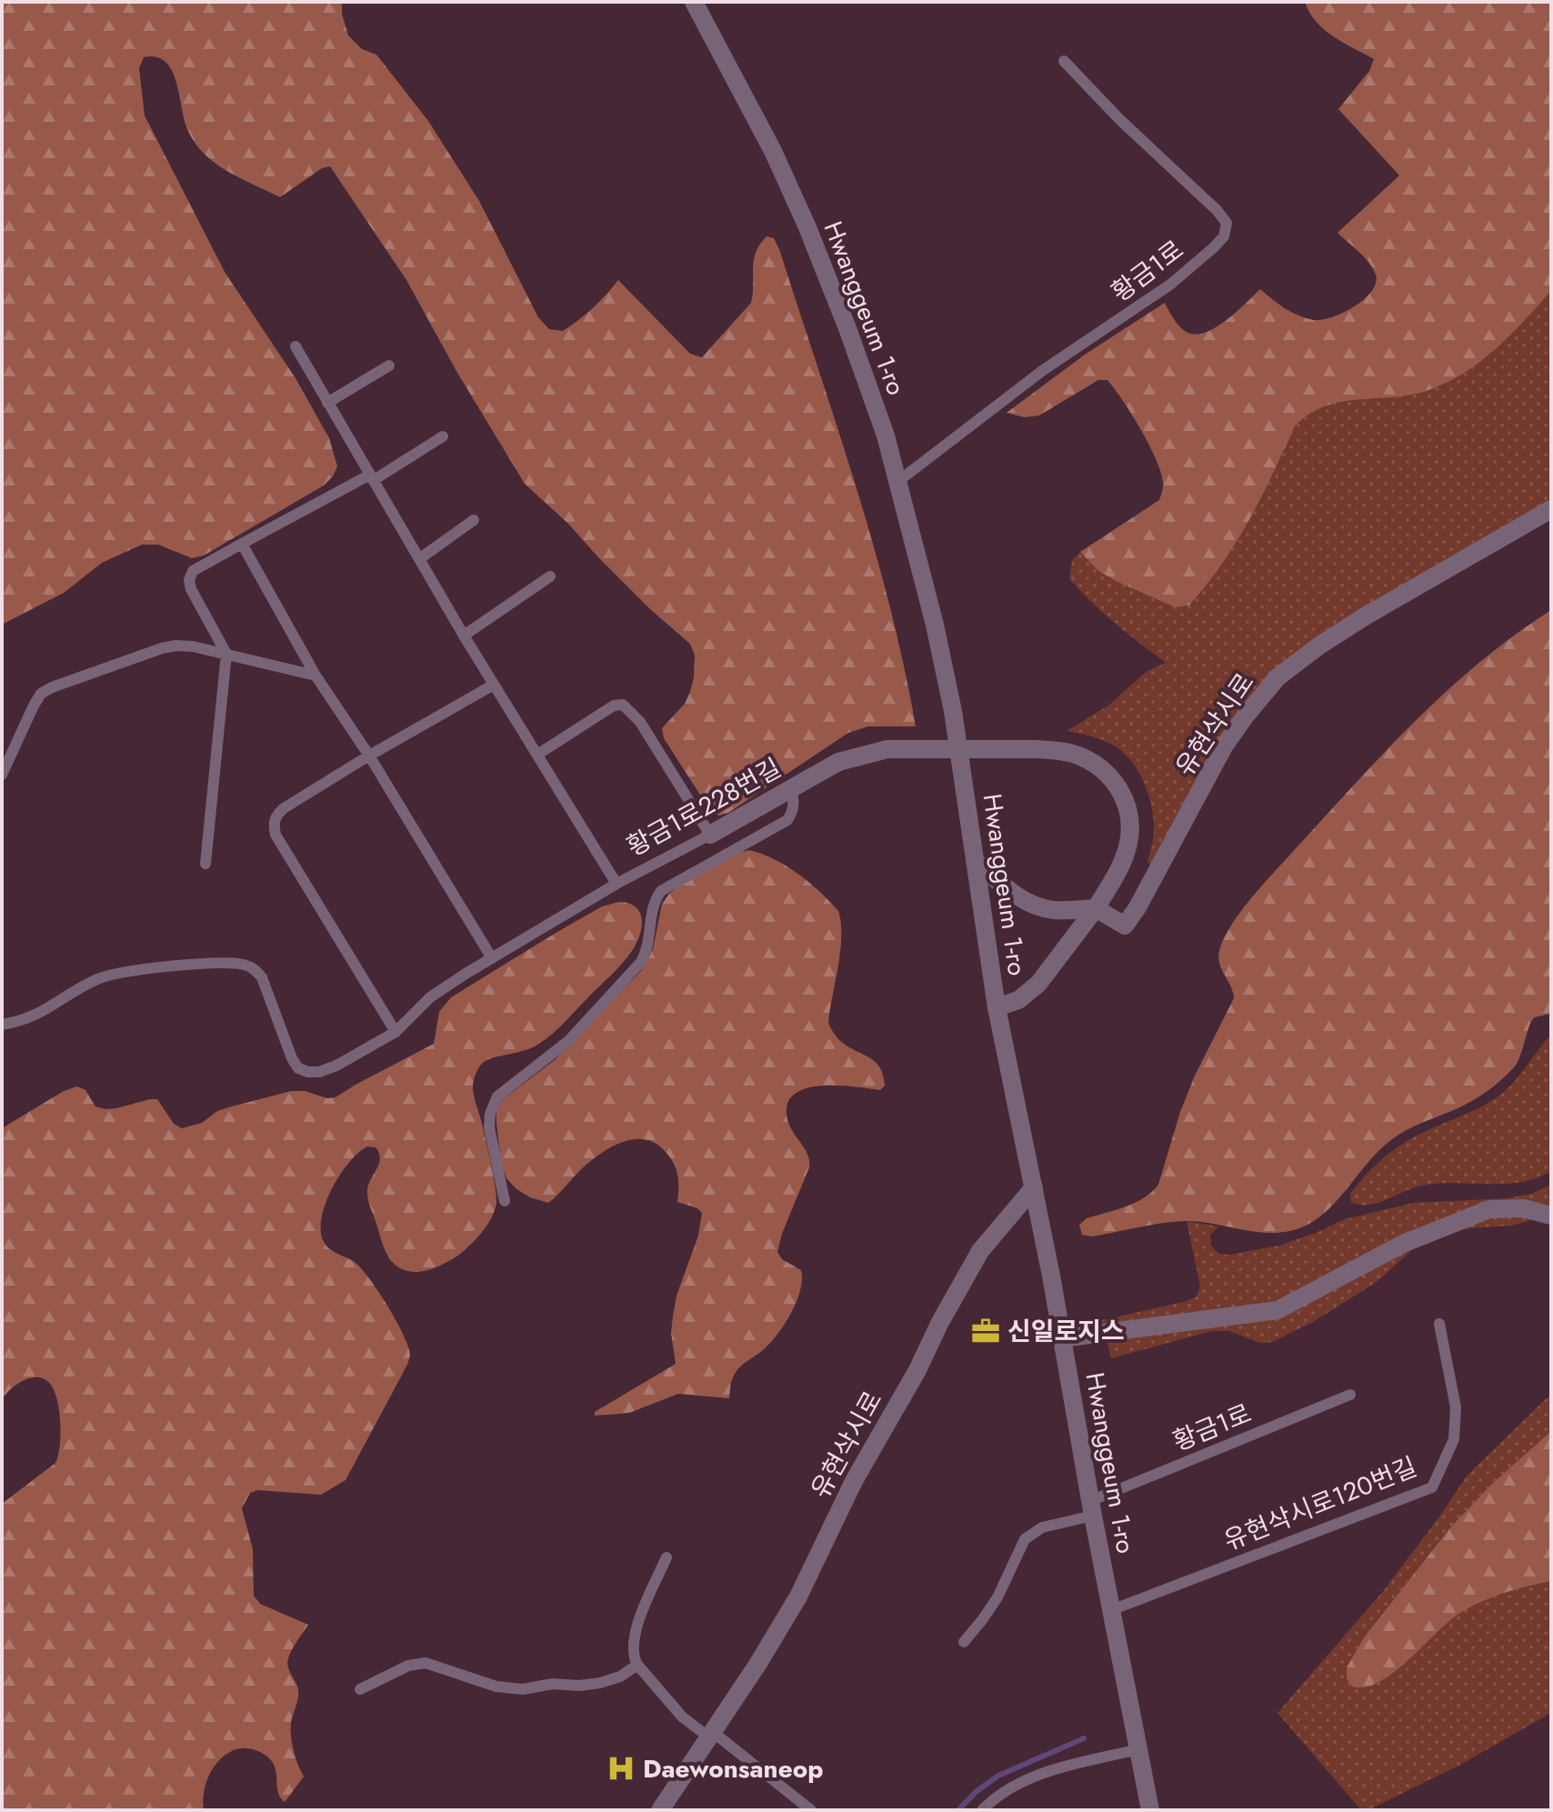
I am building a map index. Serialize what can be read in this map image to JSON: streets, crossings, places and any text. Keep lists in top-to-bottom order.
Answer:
{
  "streets": {
    "street": ["Hwanggeum 1-ro", "유현삭시로", "황금1로228번길"],
    "lane": ["황금1로", "유현삭시로120번길"]
  },
  "crossings": [
    ["황금1로", "Hwanggeum 1-ro"],
    ["Hwanggeum 1-ro", "유현삭시로"],
    ["Hwanggeum 1-ro", "유현삭시로120번길"],
    ["유현삭시로", "황금1로228번길"]
  ],
  "places": {
    "office": ["신일로지스"],
    "hospital": ["Daewonsaneop"]
  }
}
